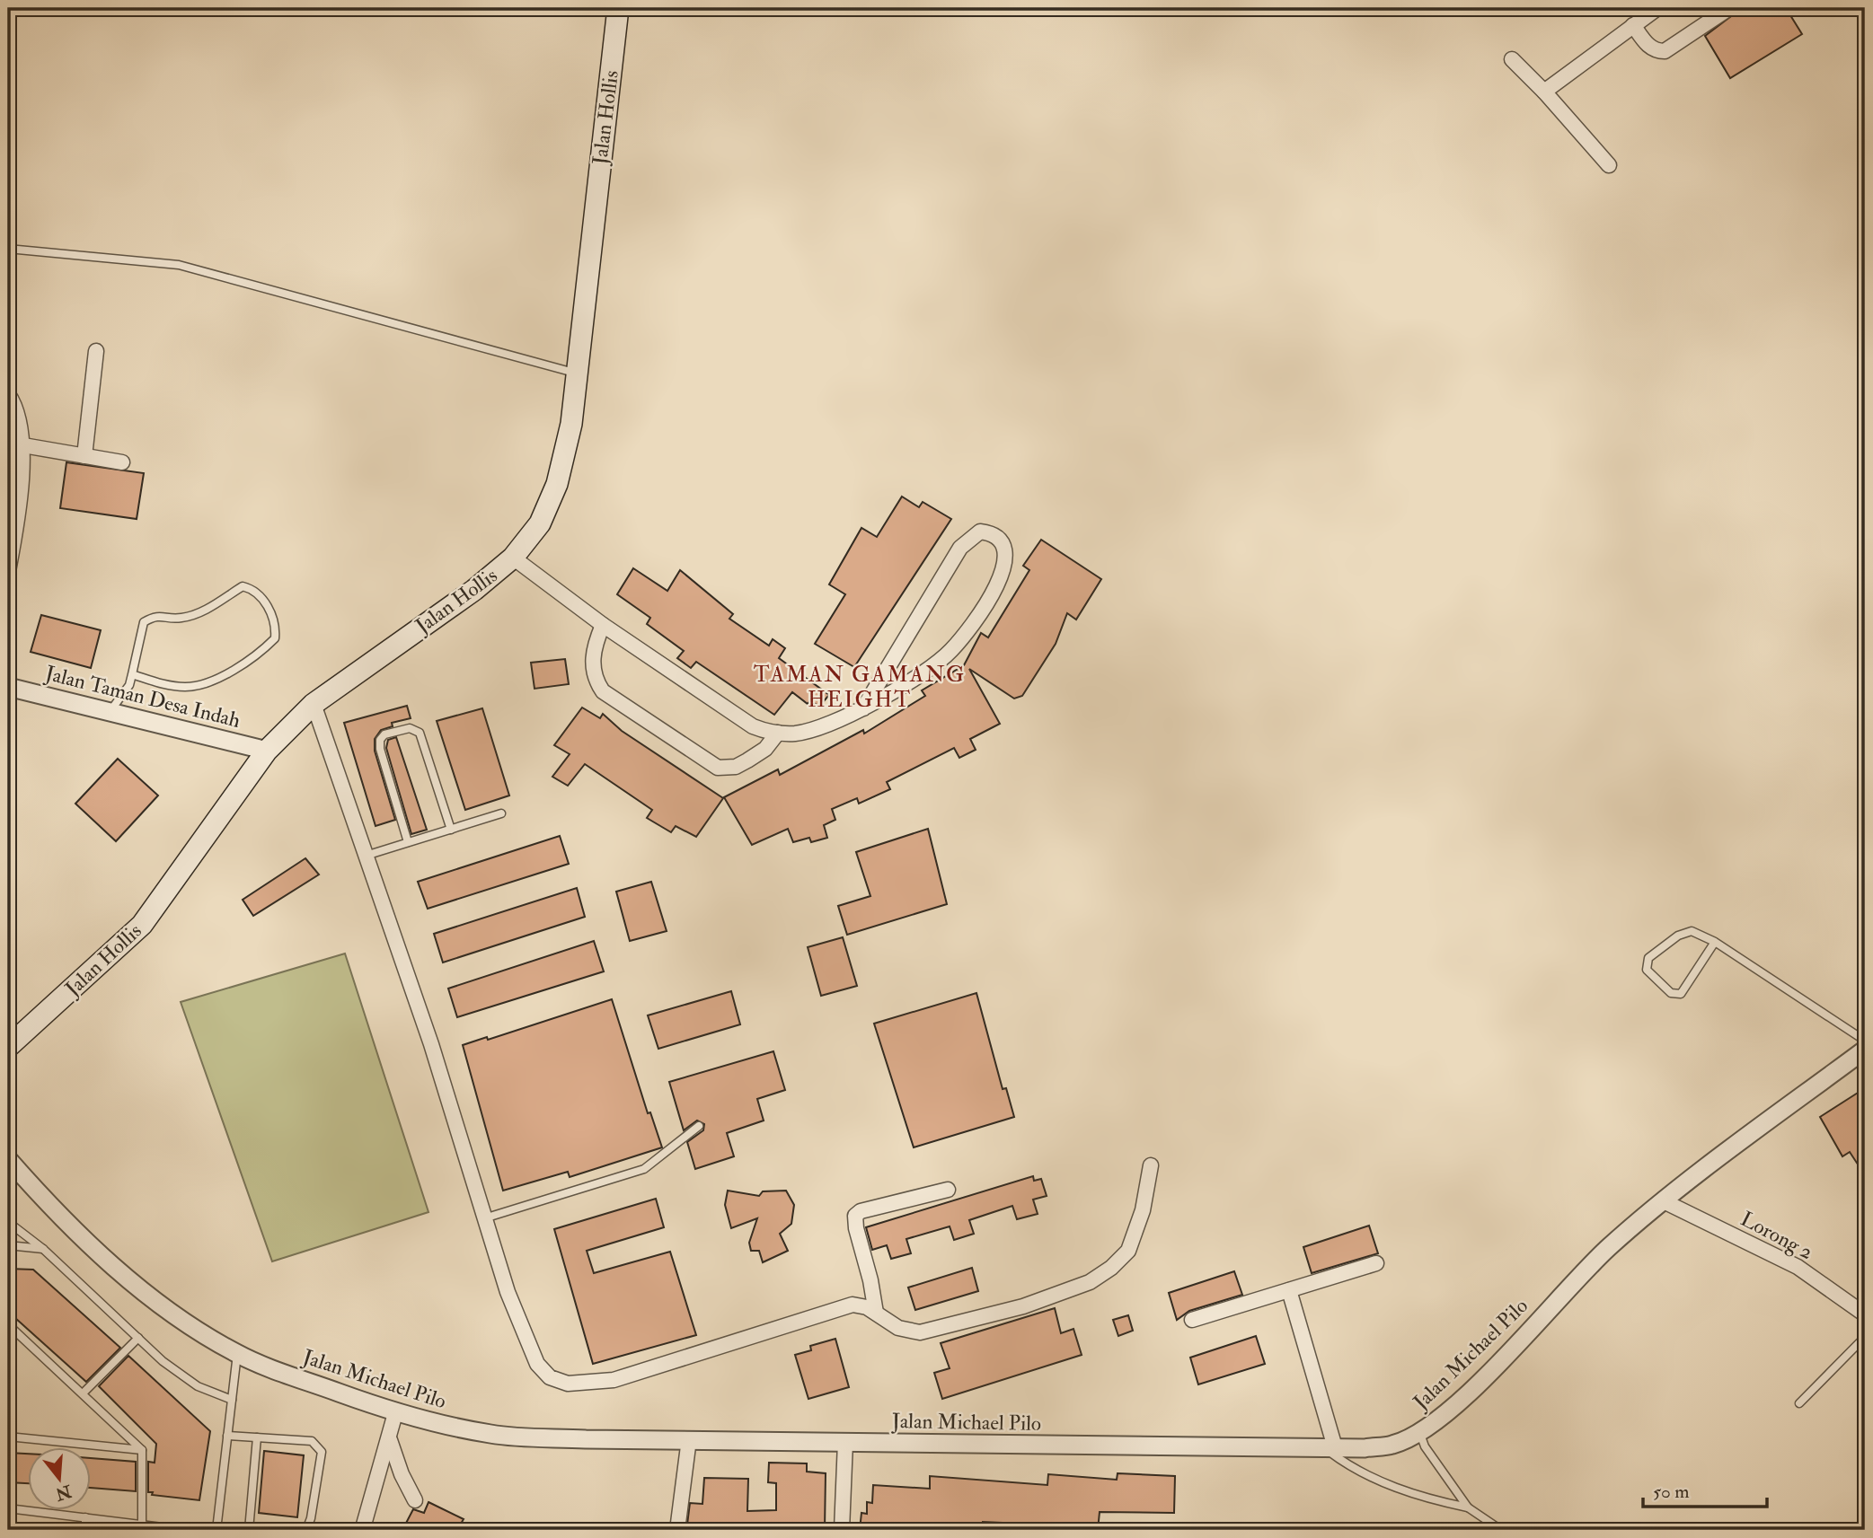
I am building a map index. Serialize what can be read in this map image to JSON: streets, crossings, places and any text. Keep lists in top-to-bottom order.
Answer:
{
  "streets": {
    "main road": ["Jalan Hollis"],
    "street": ["Jalan Taman Desa Indah", "Lorong 2", "Jalan Michael Pilo"]
  },
  "crossings": [
    ["Jalan Hollis", "Jalan Taman Desa Indah"],
    ["Lorong 2", "Jalan Michael Pilo"]
  ],
  "districts": ["TAMAN GAMANG HEIGHT"],
  "scale_bar": "50 m",
  "north": "bottom"
}
